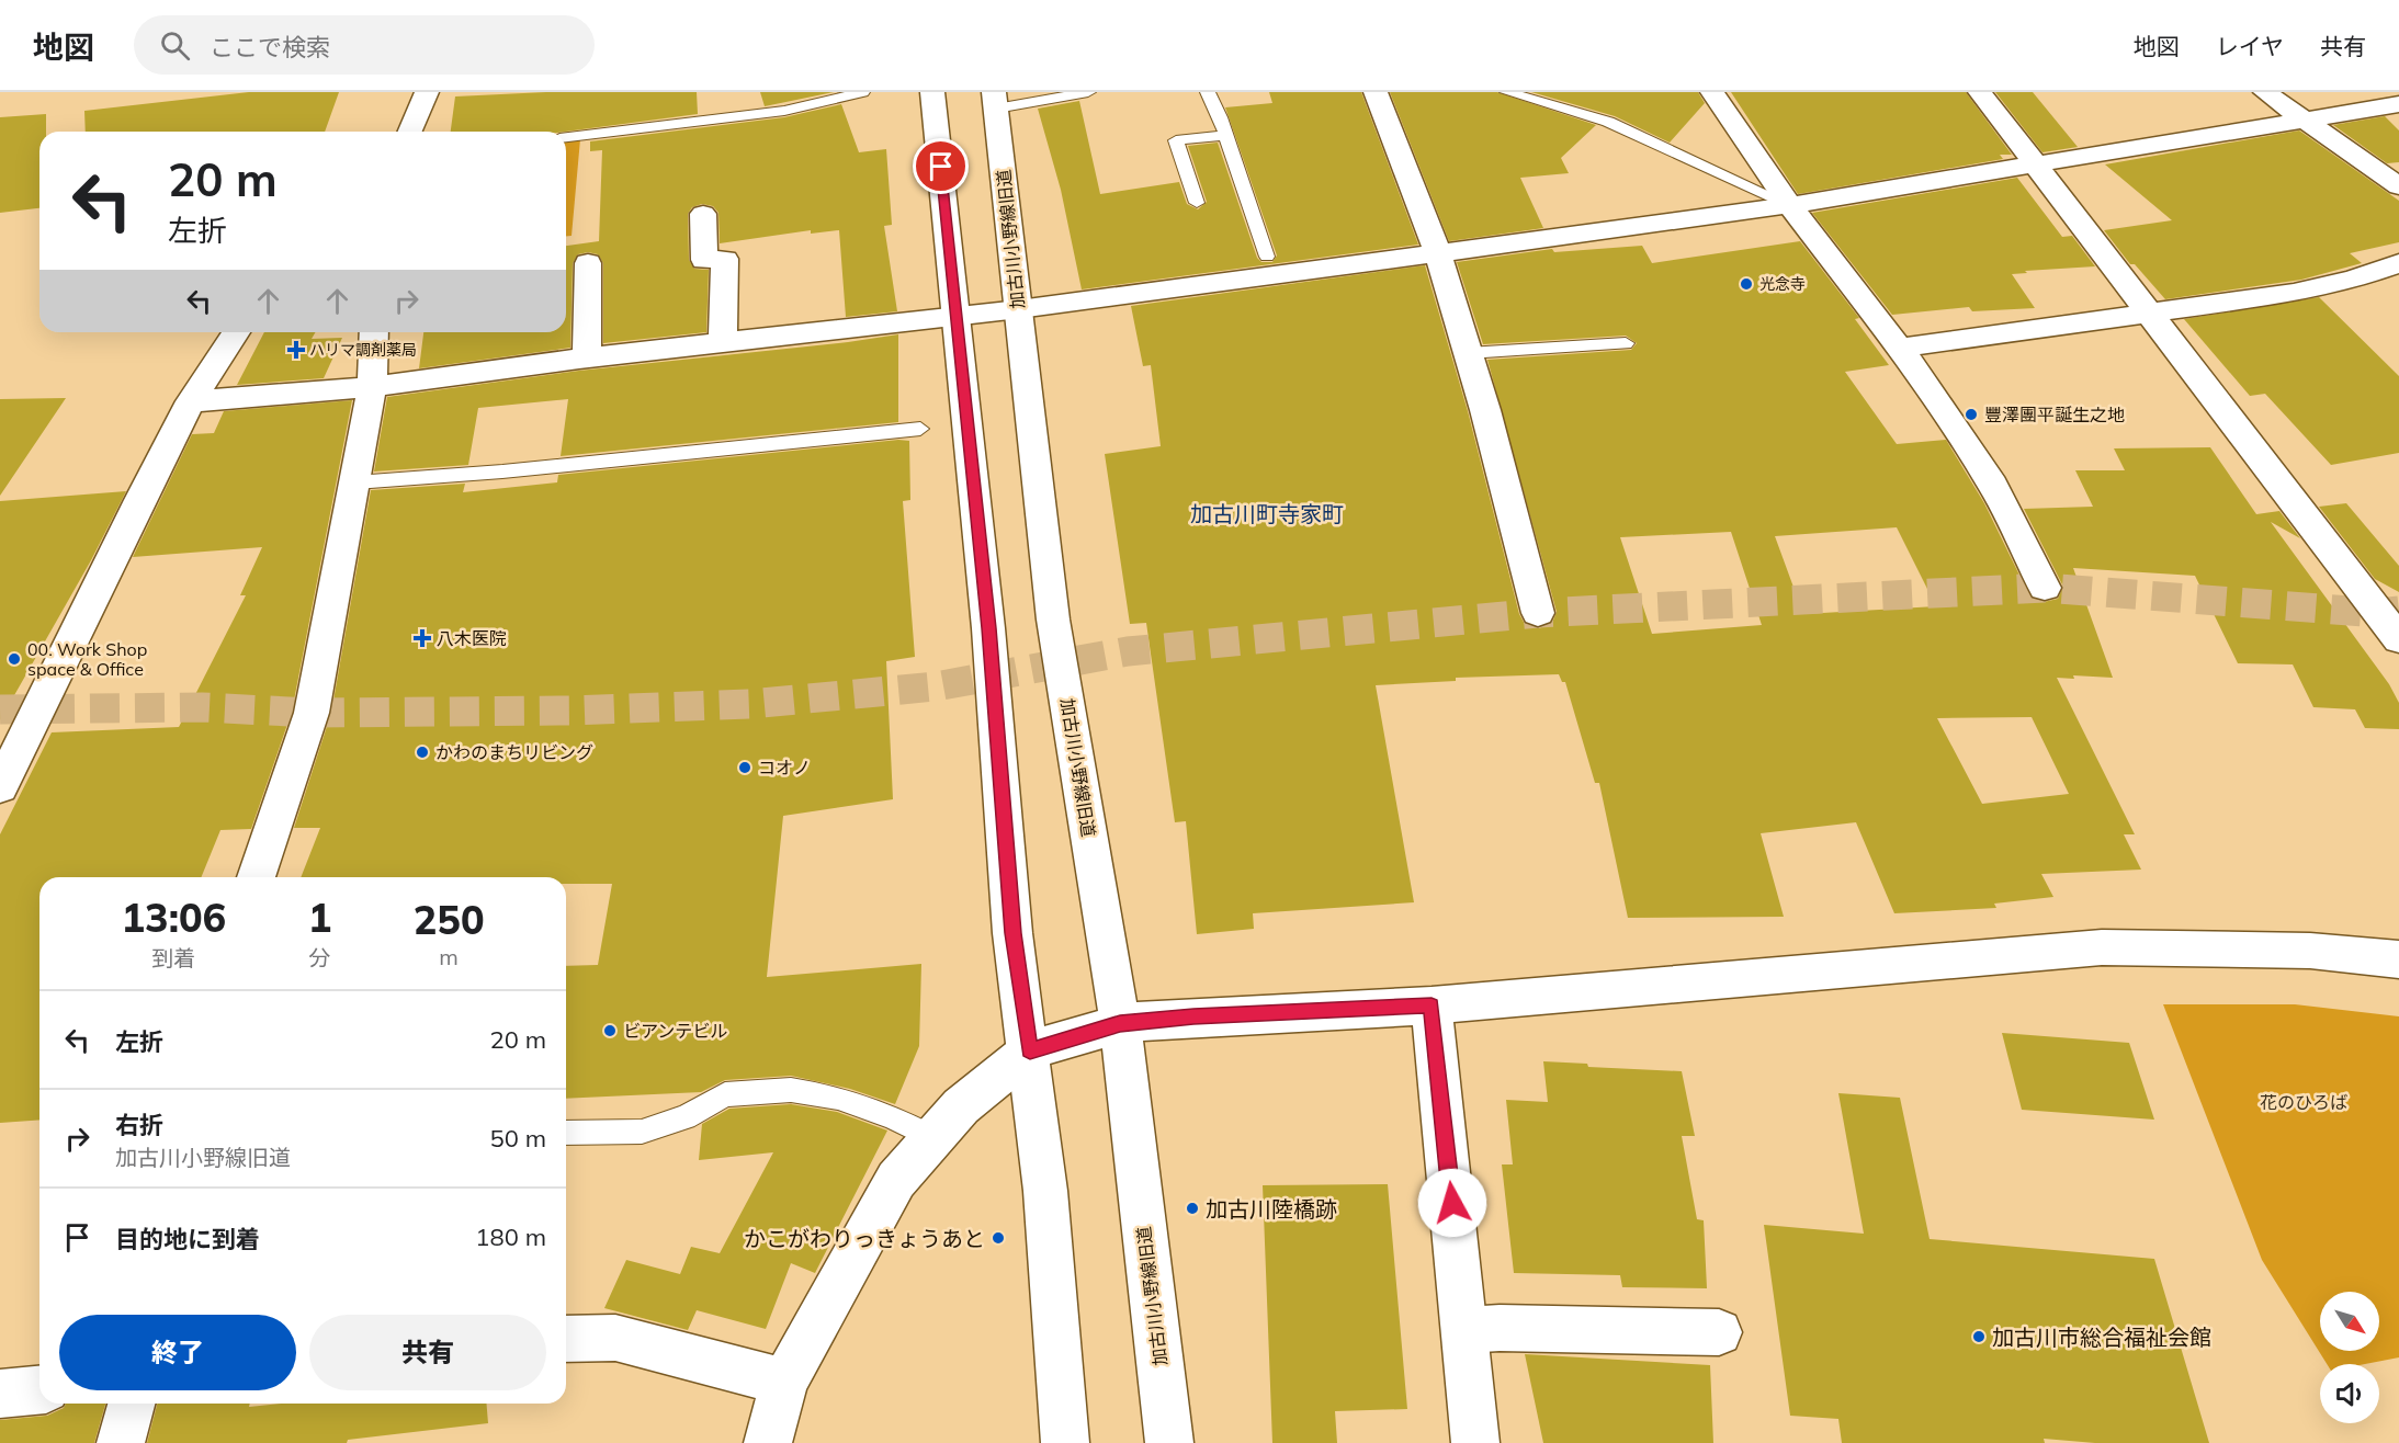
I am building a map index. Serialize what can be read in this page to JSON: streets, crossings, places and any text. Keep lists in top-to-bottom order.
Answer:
{
  "streets": {
    "street": ["加古川小野線旧道"]
  },
  "districts": ["加古川町寺家町"],
  "parks": ["花のひろば"],
  "places": {
    "other": [
      "光念寺",
      "豐澤團平誕生之地",
      "00. Work Shop space & Office",
      "かわのまちリビング",
      "コオノ",
      "ビアンテビル",
      "加古川陸橋跡",
      "かこがわりっきょうあと",
      "加古川市総合福祉会館"
    ],
    "health": ["ハリマ調剤薬局", "八木医院"]
  },
  "north": "bottom right",
  "page": {
    "header": "地図",
    "search": "ここで検索",
    "nav": ["地図", "レイヤ", "共有"],
    "turn": ["20 m", "左折"],
    "eta": [
      "13:06",
      "到着",
      "1",
      "分",
      "250",
      "m"
    ],
    "list": [
      {
        "name": "左折",
        "value": "20 m"
      },
      {
        "name": "右折",
        "note": "加古川小野線旧道",
        "value": "50 m"
      },
      {
        "name": "目的地に到着",
        "value": "180 m"
      }
    ],
    "buttons": ["終了", "共有"]
  }
}
